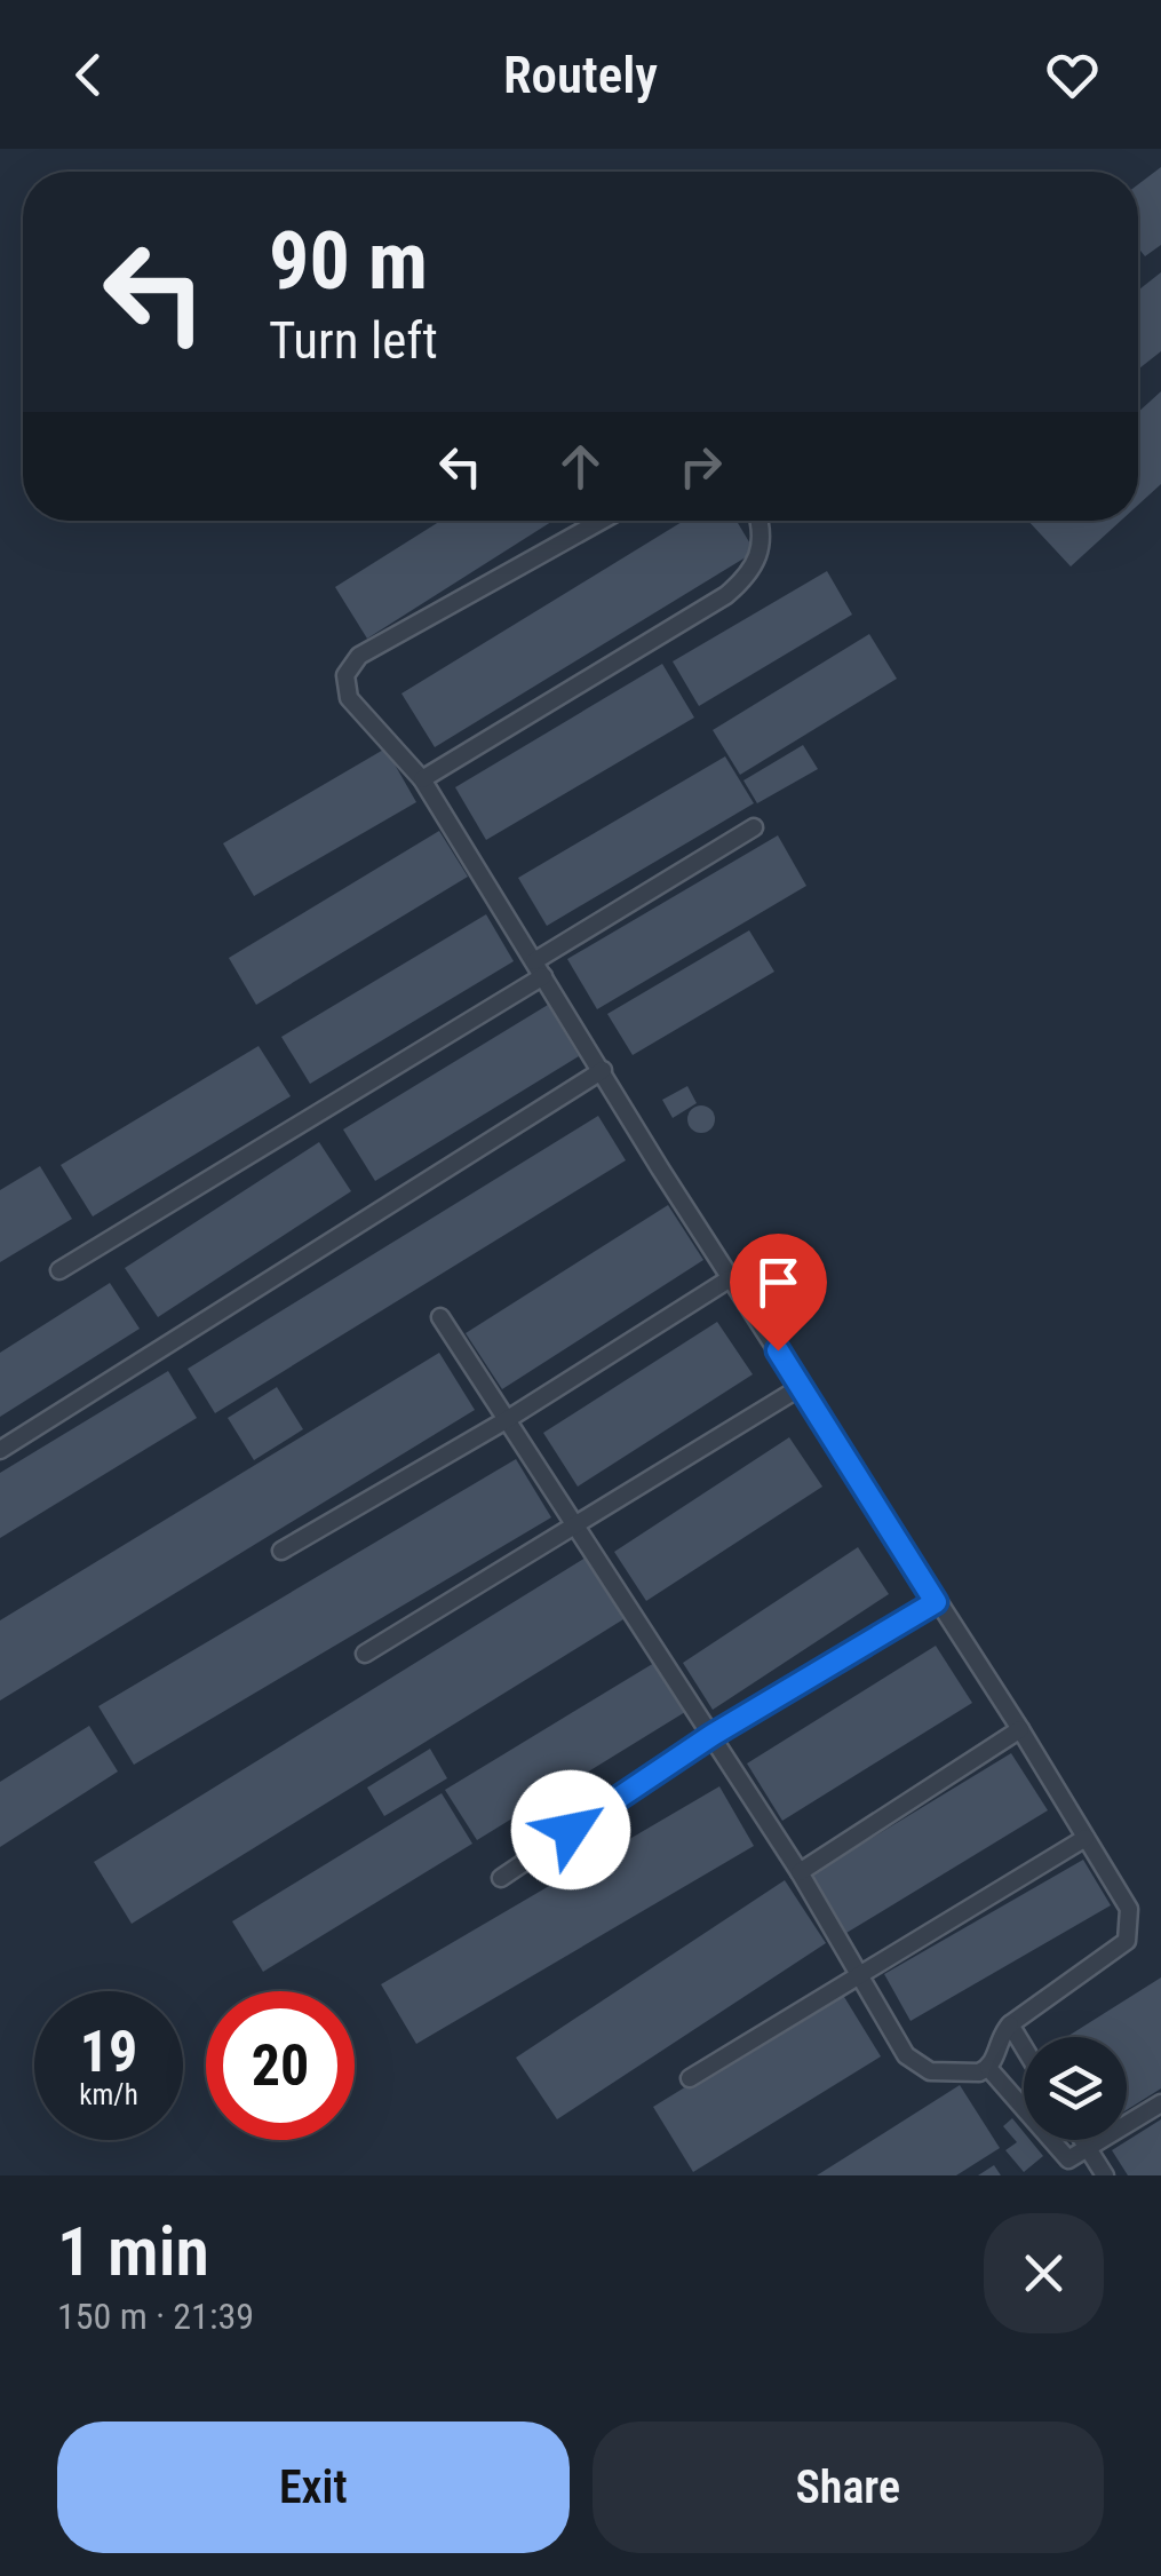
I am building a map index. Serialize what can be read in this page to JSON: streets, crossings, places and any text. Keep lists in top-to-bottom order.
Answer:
{
  "page": {
    "header": "Routely",
    "turn": ["90 m", "Turn left"],
    "speed": "19 km/h",
    "limit": "20",
    "heading": ["1 min", "150 m · 21:39"],
    "buttons": ["Exit", "Share"]
  }
}
